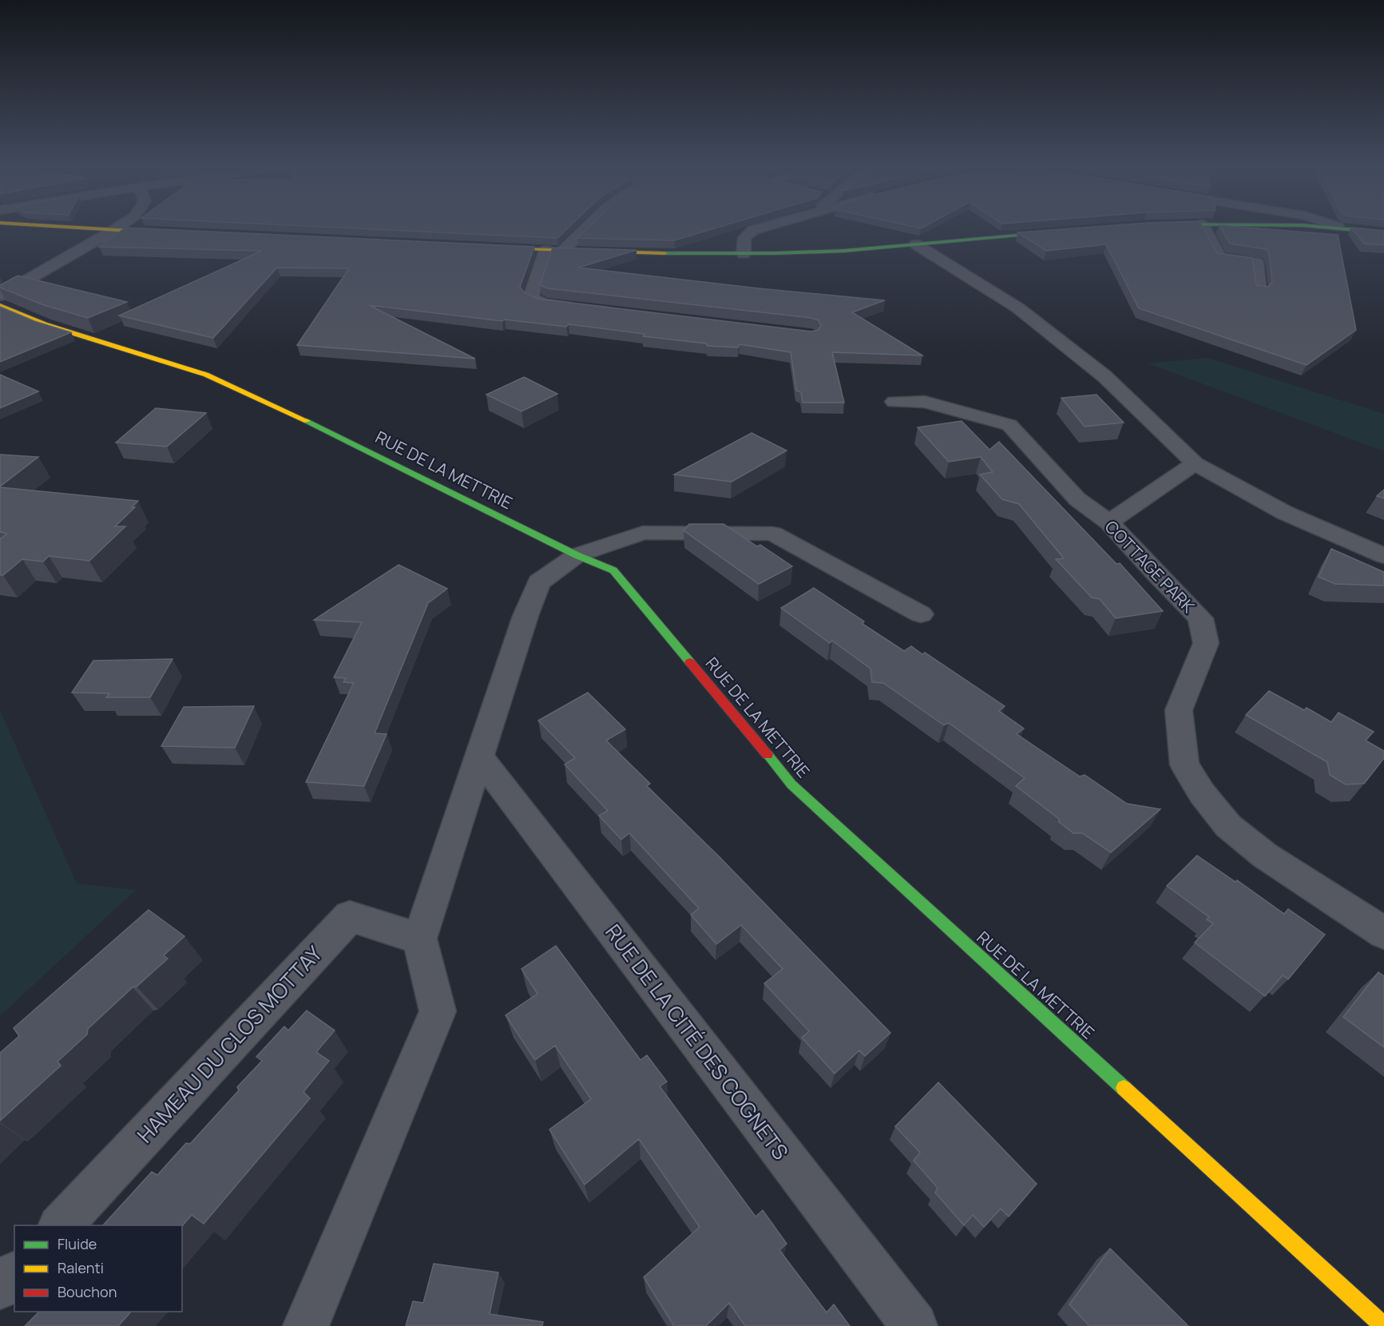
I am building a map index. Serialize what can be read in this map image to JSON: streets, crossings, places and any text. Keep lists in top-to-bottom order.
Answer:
{
  "streets": {
    "street": [
      "RUE DE LA METTRIE",
      "COTTAGE PARK",
      "RUE DE LA CITÉ DES COGNETS",
      "HAMEAU DU CLOS MOTTAY"
    ]
  },
  "legend": ["Fluide", "Ralenti", "Bouchon"]
}
